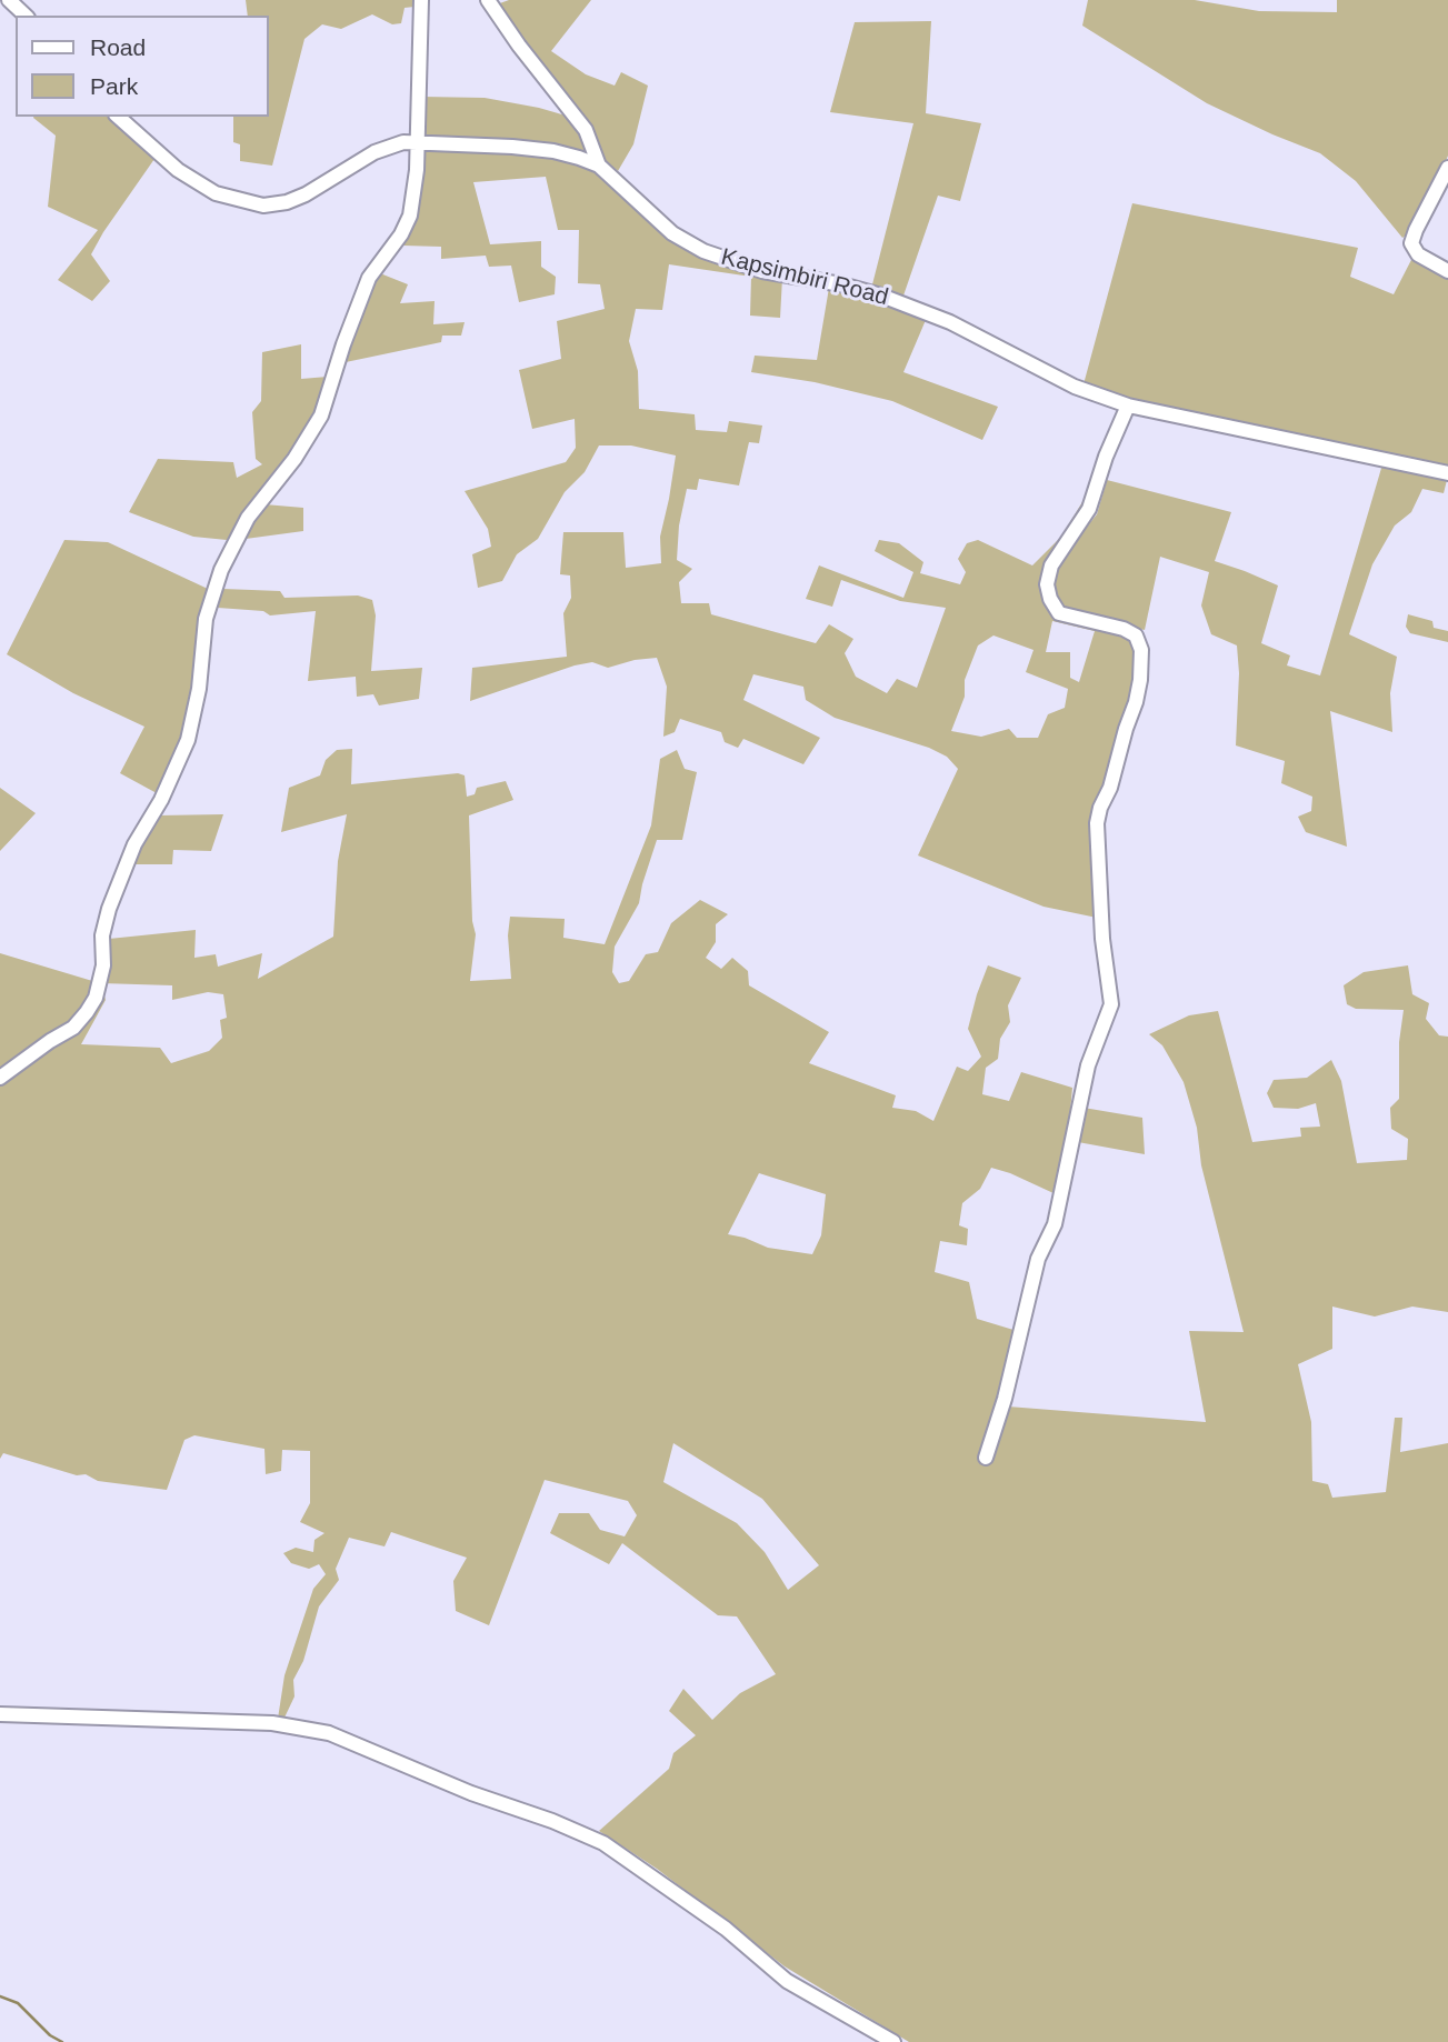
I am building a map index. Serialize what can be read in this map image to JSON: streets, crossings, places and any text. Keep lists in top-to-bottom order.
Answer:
{
  "streets": {
    "street": ["Kapsimbiri Road"]
  },
  "legend": ["Road", "Park"]
}
